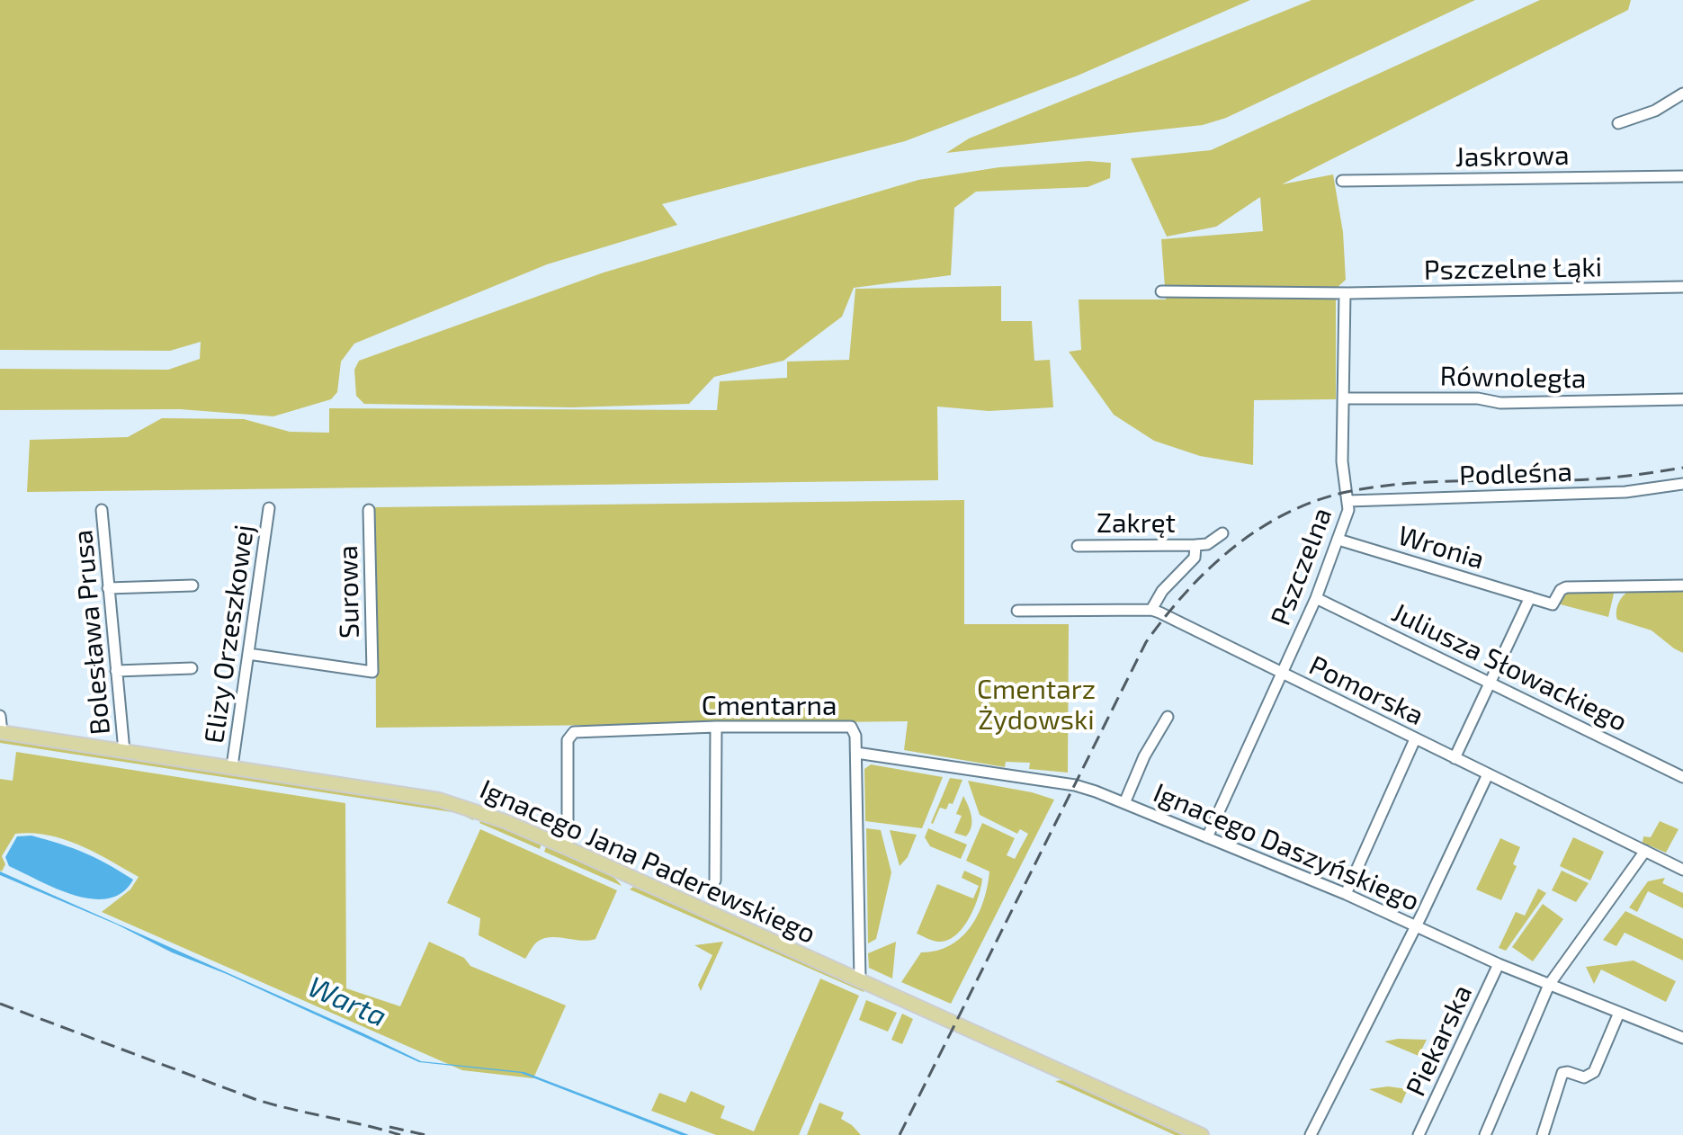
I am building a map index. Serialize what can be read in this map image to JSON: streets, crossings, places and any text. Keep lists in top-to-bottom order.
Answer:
{
  "streets": {
    "main road": ["Ignacego Jana Paderewskiego"],
    "street": [
      "Jaskrowa",
      "Pszczelne Łąki",
      "Równoległa",
      "Podleśna",
      "Zakręt",
      "Wronia",
      "Pszczelna",
      "Surowa",
      "Bolesława Prusa",
      "Elizy Orzeszkowej",
      "Juliusza Słowackiego",
      "Pomorska",
      "Cmentarna",
      "Ignacego Daszyńskiego",
      "Piekarska"
    ]
  },
  "crossings": [
    ["Pszczelne Łąki", "Pszczelna"],
    ["Równoległa", "Pszczelna"],
    ["Podleśna", "Pszczelna"],
    ["Zakręt", "Pomorska"],
    ["Wronia", "Pszczelna"],
    ["Pszczelna", "Juliusza Słowackiego"],
    ["Pszczelna", "Pomorska"],
    ["Pszczelna", "Ignacego Daszyńskiego"],
    ["Surowa", "Elizy Orzeszkowej"],
    ["Bolesława Prusa", "Ignacego Jana Paderewskiego"],
    ["Elizy Orzeszkowej", "Ignacego Jana Paderewskiego"],
    ["Cmentarna", "Ignacego Daszyńskiego"],
    ["Cmentarna", "Ignacego Jana Paderewskiego"],
    ["Ignacego Daszyńskiego", "Piekarska"]
  ],
  "water": ["Warta"],
  "parks": ["Cmentarz Żydowski"]
}
